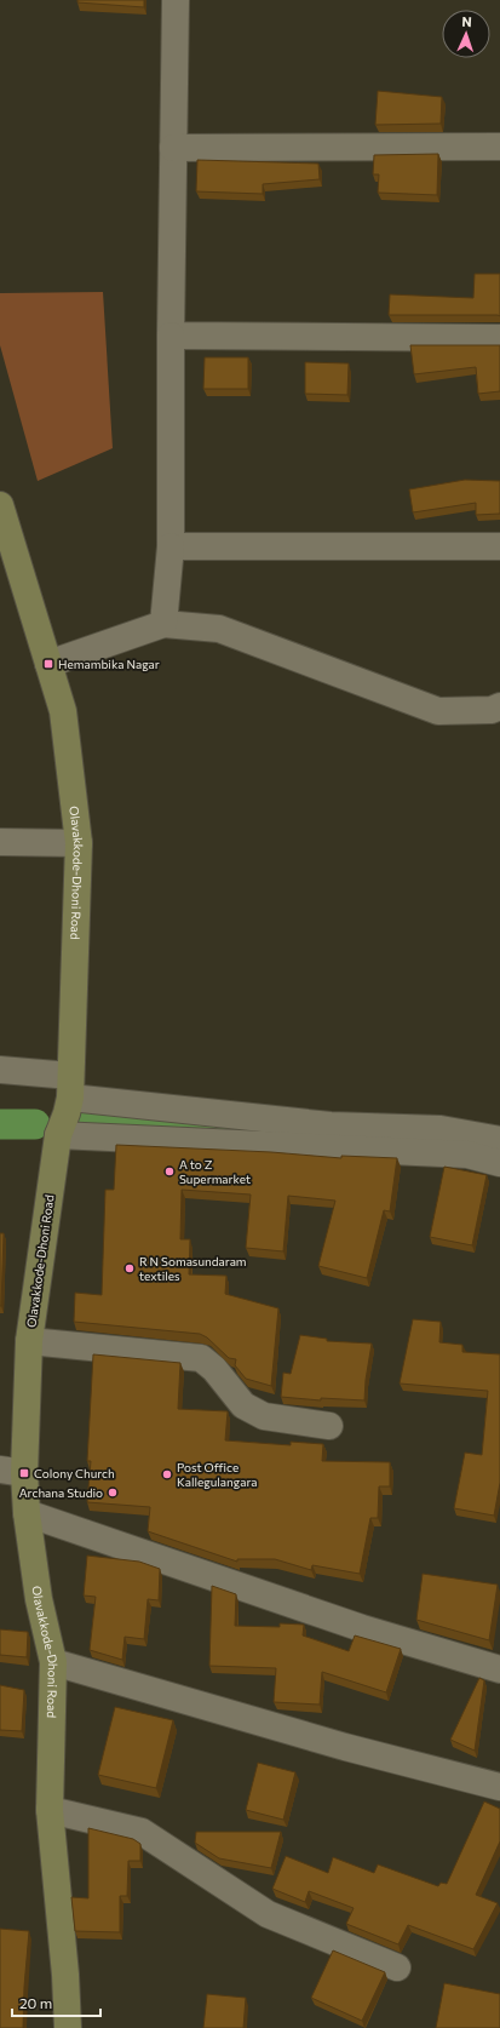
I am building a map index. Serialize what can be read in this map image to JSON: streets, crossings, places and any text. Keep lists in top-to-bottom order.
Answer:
{
  "streets": {
    "main road": ["Olavakkode-Dhoni Road"]
  },
  "places": {
    "transit": ["Hemambika Nagar", "Colony Church"],
    "other": [
      "A to Z Supermarket",
      "R N Somasundaram textiles",
      "Post Office Kallegulangara",
      "Archana Studio"
    ]
  },
  "scale_bar": "20 m",
  "north": "top"
}
